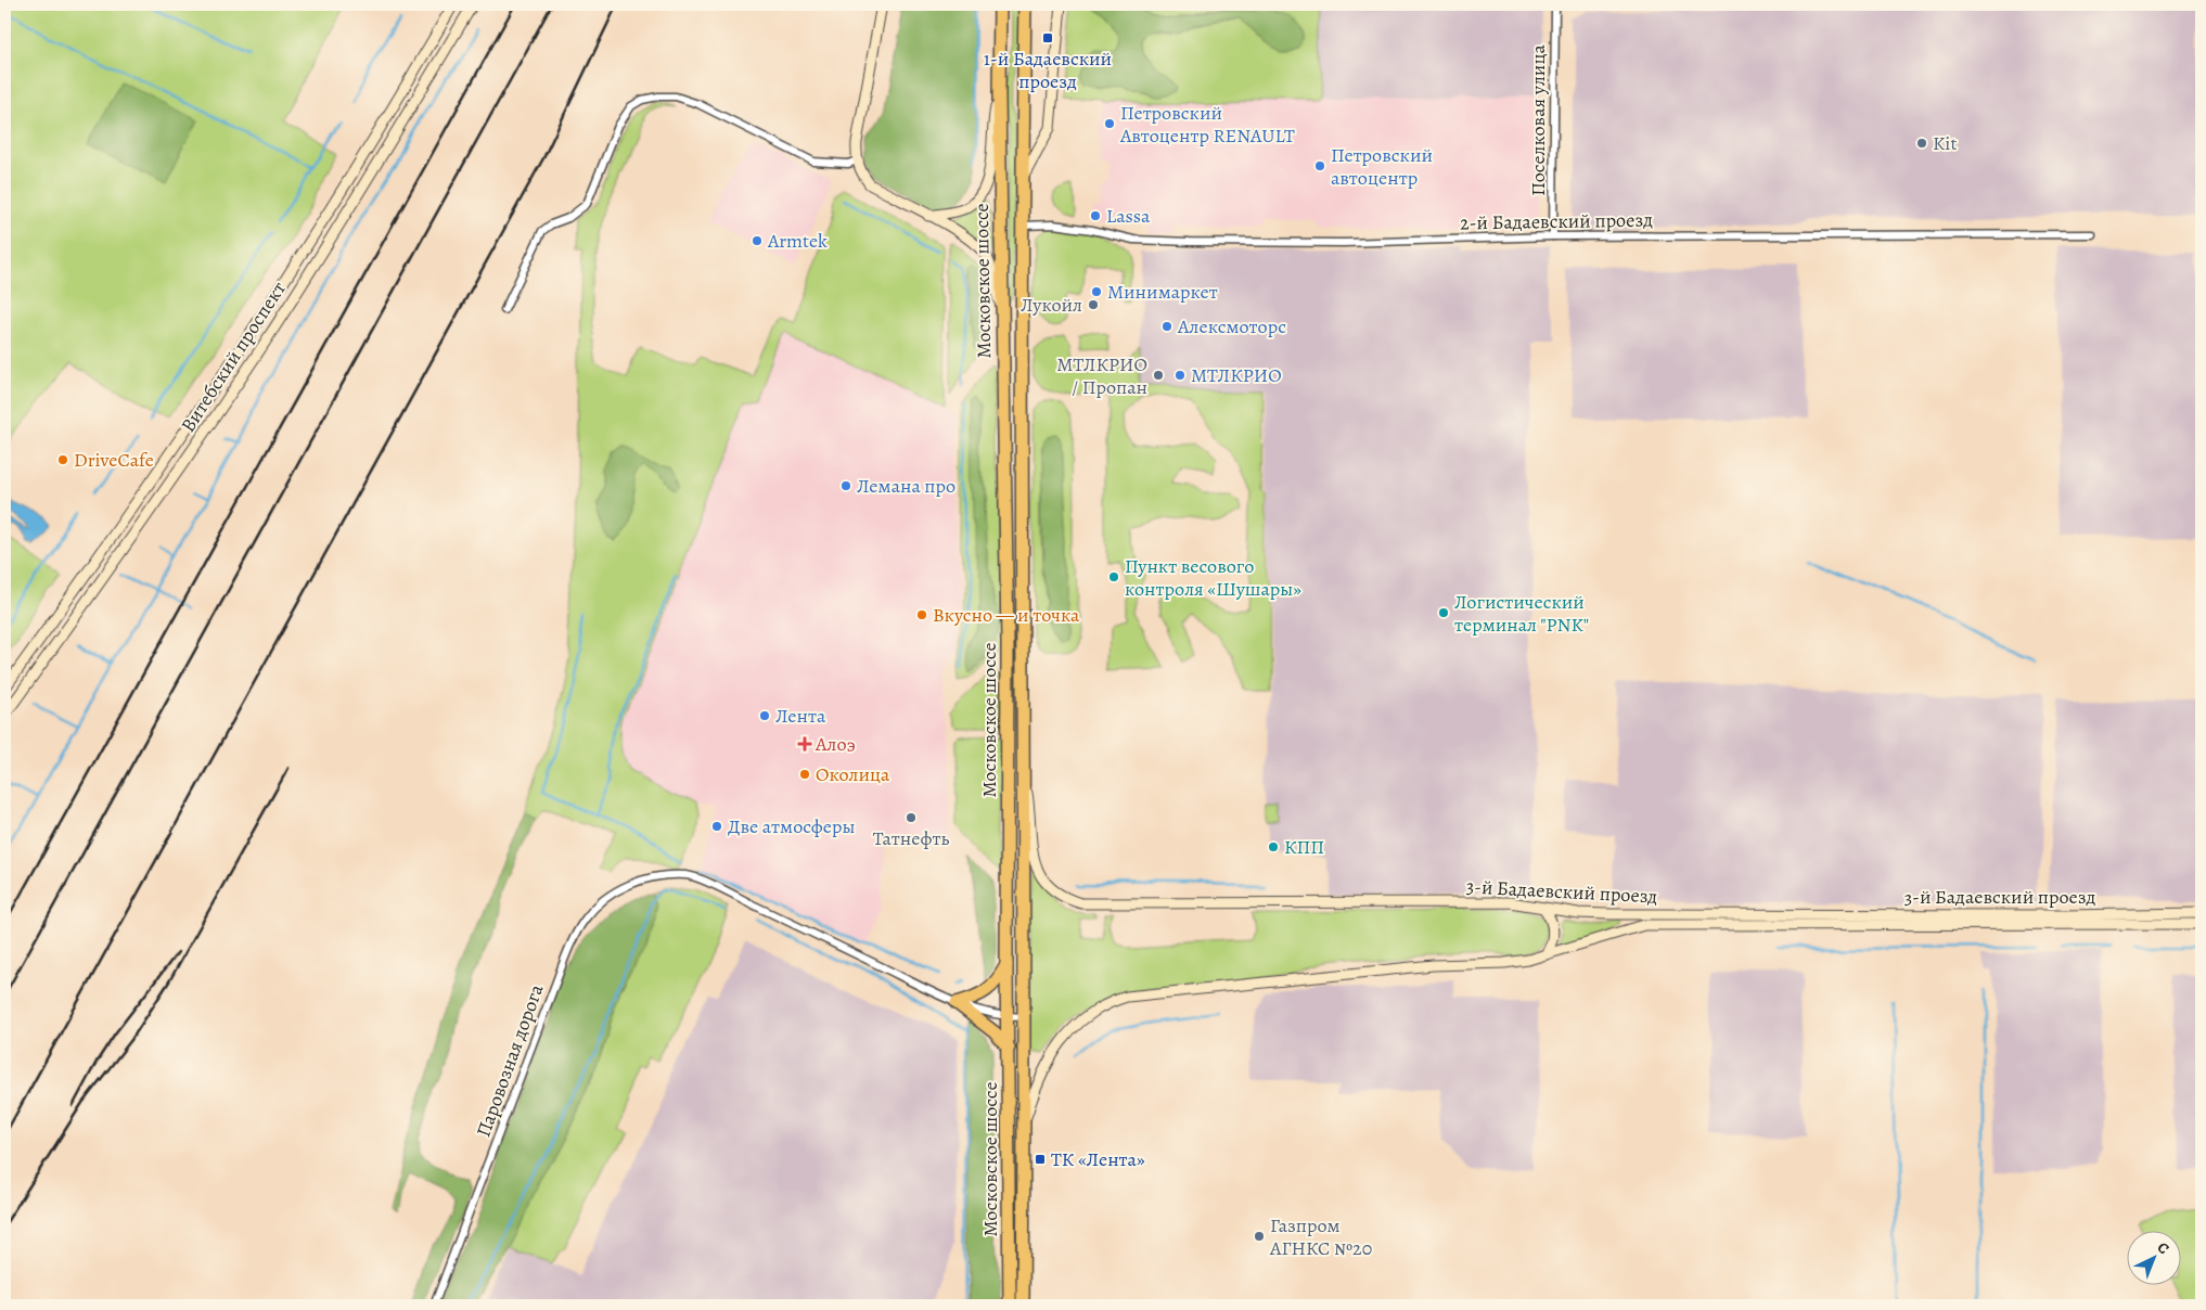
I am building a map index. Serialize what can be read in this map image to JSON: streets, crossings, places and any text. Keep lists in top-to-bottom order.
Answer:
{
  "streets": {
    "highway": ["Московское шоссе"],
    "street": [
      "Поселковая улица",
      "2-й Бадаевский проезд",
      "Витебский проспект",
      "3-й Бадаевский проезд",
      "Паровозная дорога"
    ]
  },
  "crossings": [
    ["Поселковая улица", "2-й Бадаевский проезд"],
    ["2-й Бадаевский проезд", "Московское шоссе"],
    ["Московское шоссе", "3-й Бадаевский проезд"],
    ["Московское шоссе", "Паровозная дорога"]
  ],
  "places": {
    "transit": ["1-й Бадаевский проезд", "ТК «Лента»"],
    "other": [
      "Петровский Автоцентр RENAULT",
      "Kit",
      "Петровский автоцентр",
      "Lassa",
      "Armtek",
      "Минимаркет",
      "Лукойл",
      "Алексмоторс",
      "МТЛКРИО / Пропан",
      "МТЛКРИО",
      "DriveCafe",
      "Лемана про",
      "Пункт весового контроля «Шушары»",
      "Логистический терминал \"PNK\"",
      "Вкусно — и точка",
      "Лента",
      "Околица",
      "Татнефть",
      "Две атмосферы",
      "КПП",
      "Газпром АГНКС №20"
    ],
    "health": ["Алоэ"]
  },
  "north": "top right"
}
